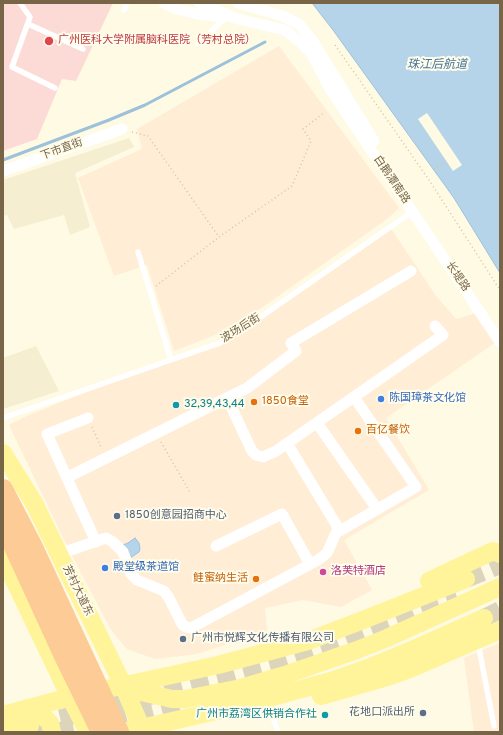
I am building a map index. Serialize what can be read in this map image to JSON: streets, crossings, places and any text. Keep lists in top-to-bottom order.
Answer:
{
  "streets": {
    "highway": ["芳村大道东"],
    "street": ["下市直街", "白鹅潭南路", "长堤路"],
    "lane": ["波场后街"]
  },
  "crossings": [
    ["白鹅潭南路", "长堤路"],
    ["白鹅潭南路", "波场后街"],
    ["长堤路", "波场后街"]
  ],
  "water": ["珠江后航道"],
  "places": [
    "广州医科大学附属脑科医院（芳村总院）",
    "陈国璋茶文化馆",
    "1850食堂",
    "32,39,43,44",
    "百亿餐饮",
    "1850创意园招商中心",
    "殿堂级茶道馆",
    "洛芙特酒店",
    "鲑蜜纳生活",
    "广州市悦辉文化传播有限公司",
    "花地口派出所",
    "广州市荔湾区供销合作社"
  ]
}
